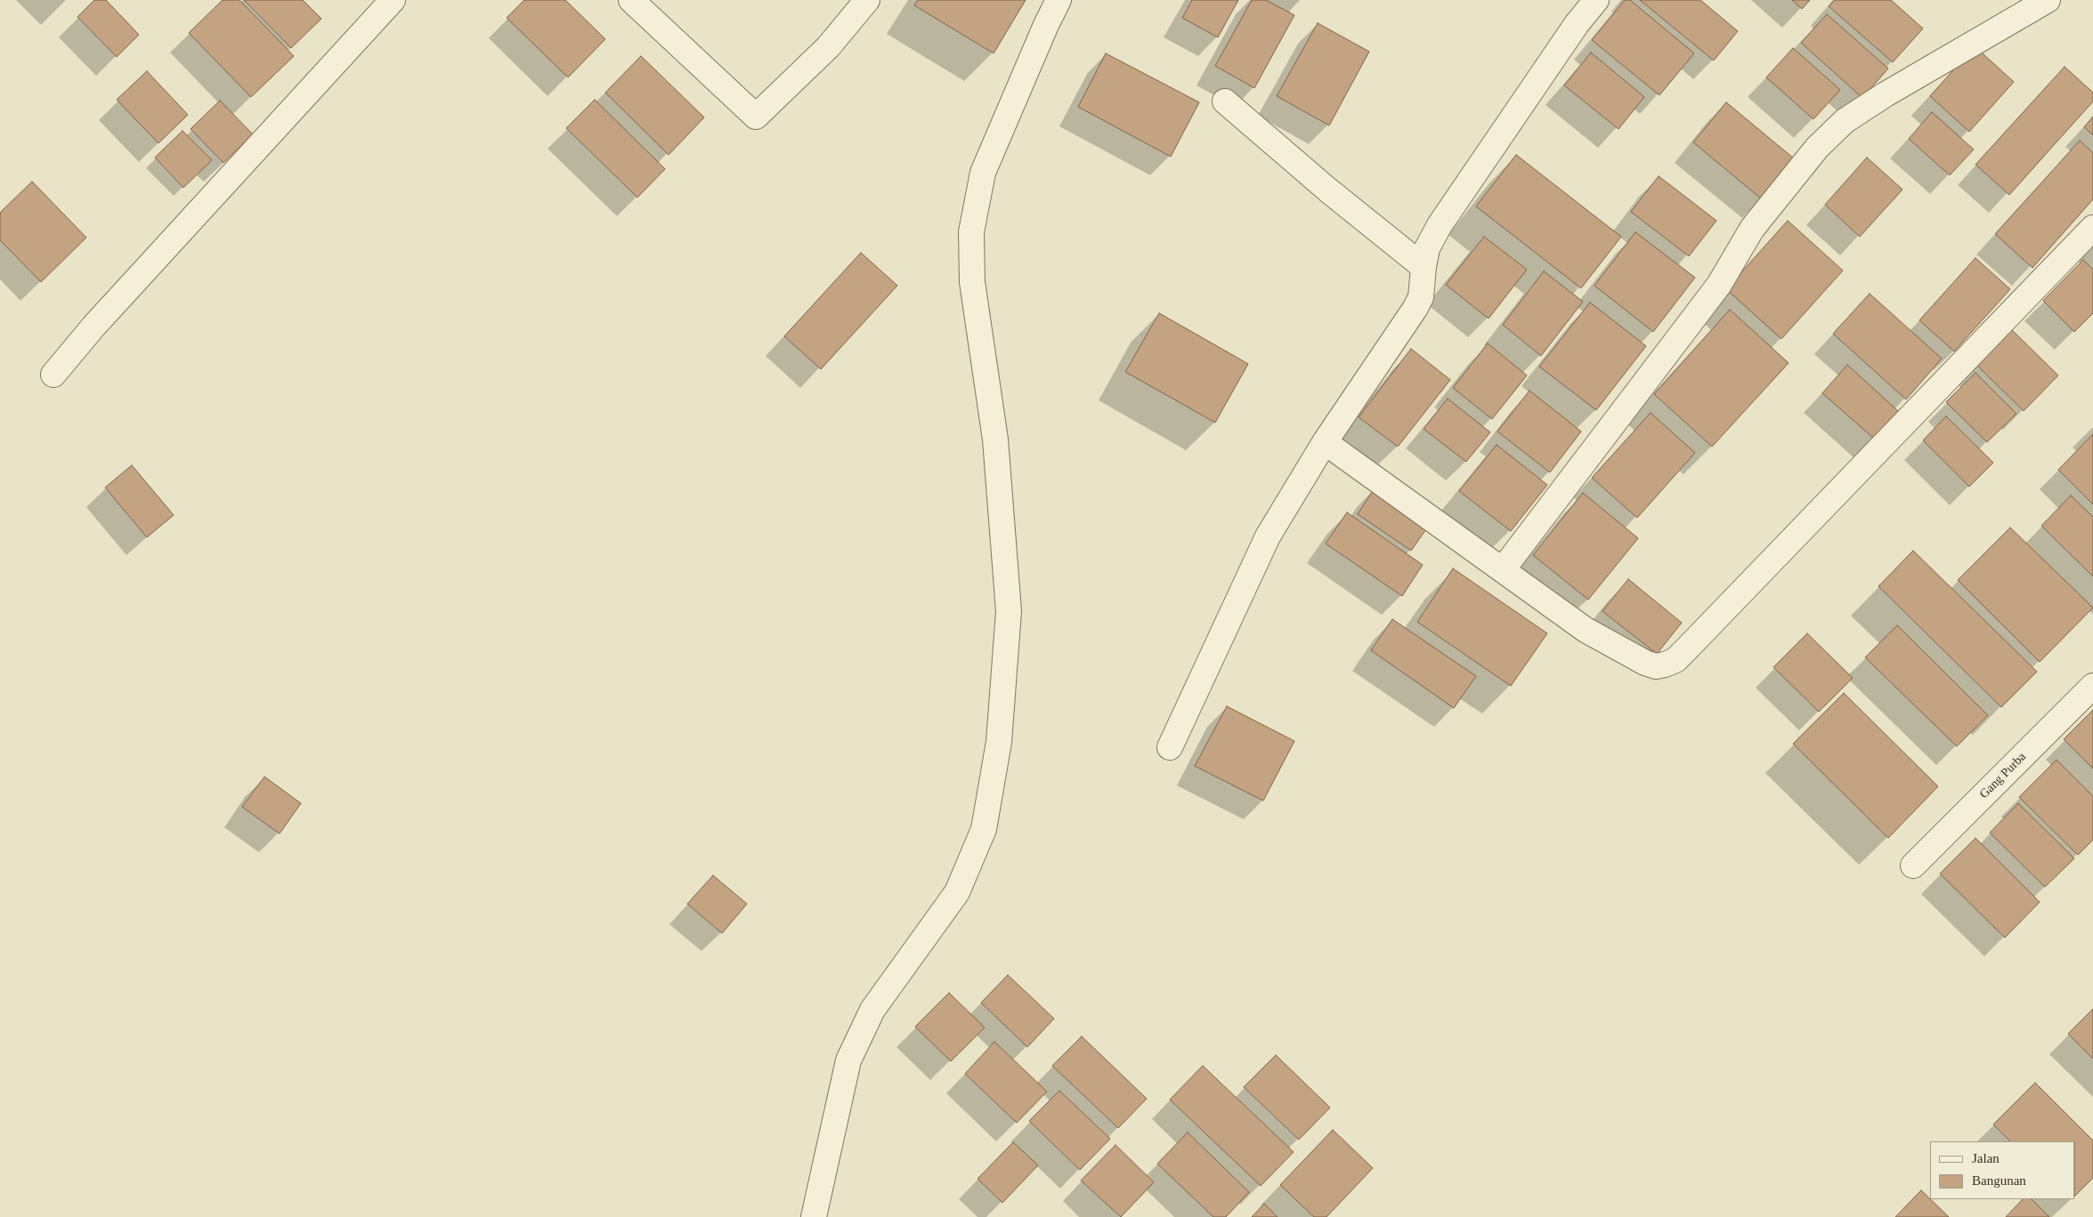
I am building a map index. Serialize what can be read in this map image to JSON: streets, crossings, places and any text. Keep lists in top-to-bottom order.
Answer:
{
  "streets": {
    "street": ["Gang Purba"]
  },
  "legend": ["Jalan", "Bangunan"]
}
